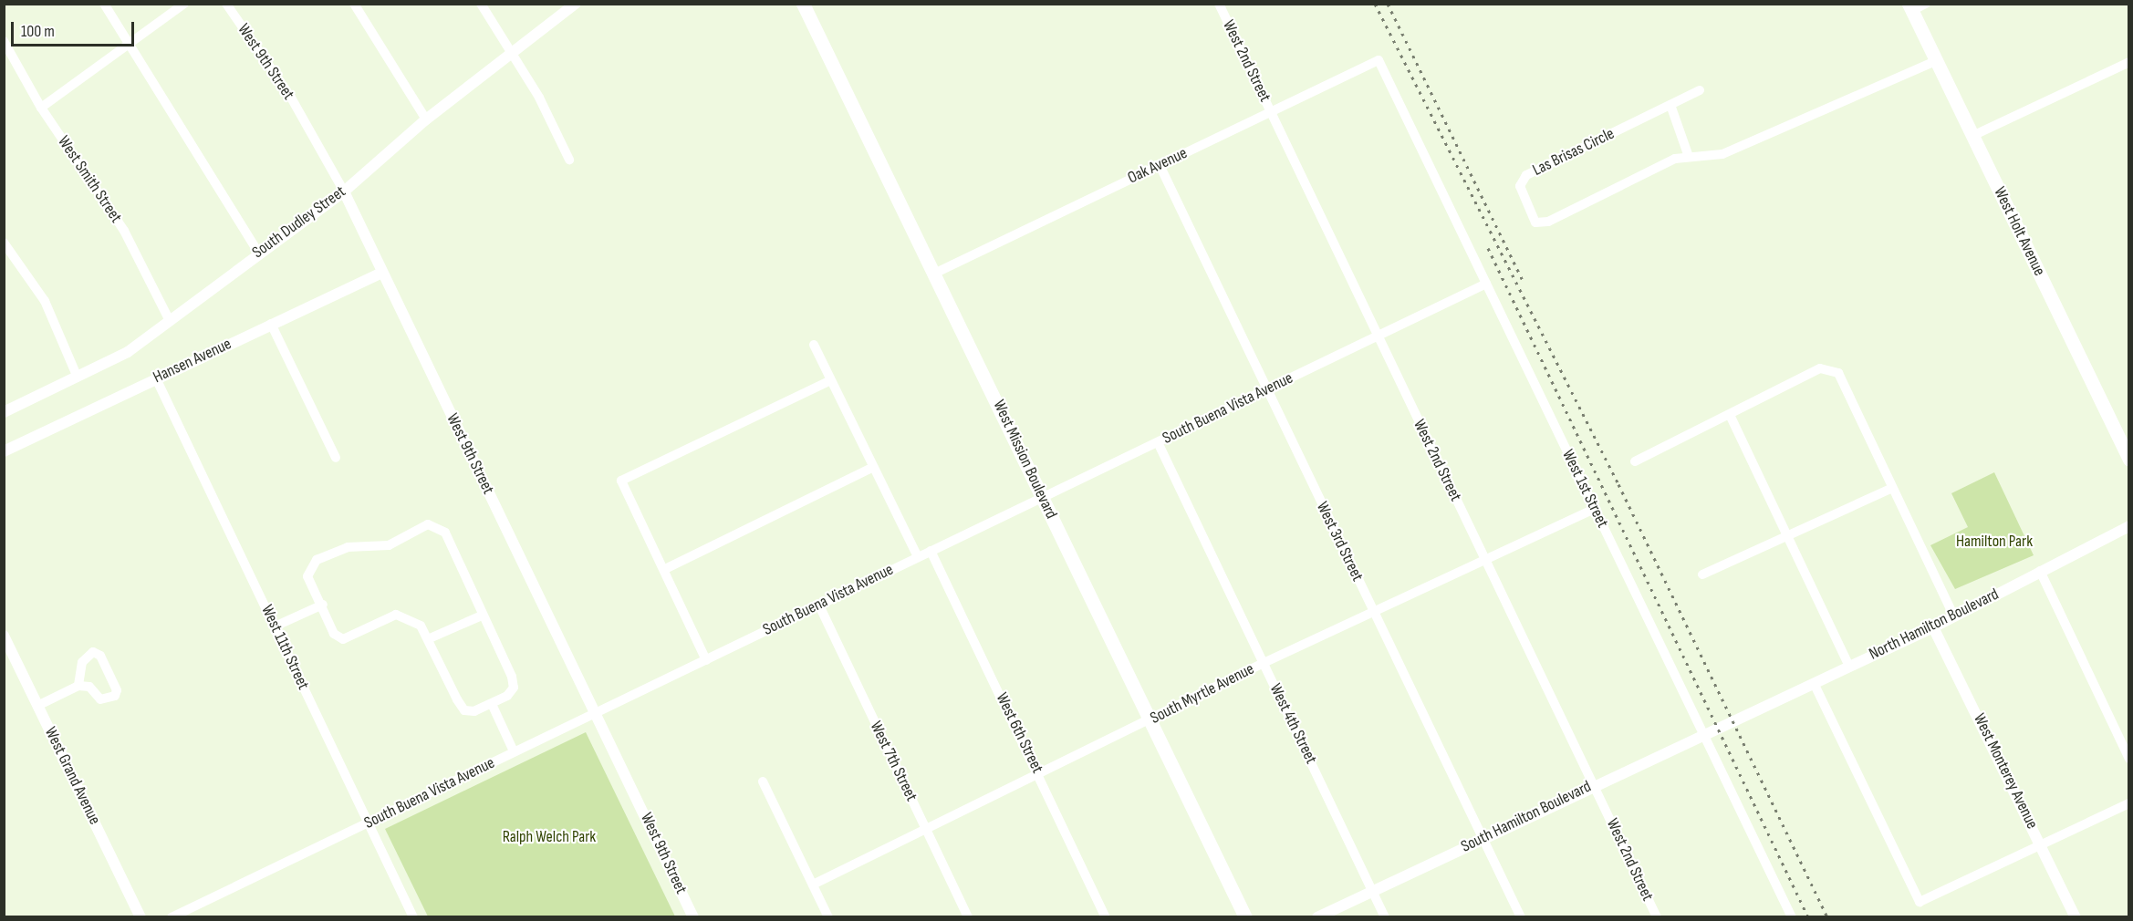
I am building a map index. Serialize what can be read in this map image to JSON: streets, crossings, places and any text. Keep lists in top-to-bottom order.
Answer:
{
  "streets": {
    "main road": ["West Holt Avenue", "West Mission Boulevard"],
    "street": [
      "West 2nd Street",
      "West 9th Street",
      "Las Brisas Circle",
      "Oak Avenue",
      "West Smith Street",
      "South Dudley Street",
      "Hansen Avenue",
      "South Buena Vista Avenue",
      "West 1st Street",
      "West 3rd Street",
      "North Hamilton Boulevard",
      "West 11th Street",
      "South Myrtle Avenue",
      "West 4th Street",
      "West 6th Street",
      "West 7th Street",
      "West Monterey Avenue",
      "West Grand Avenue",
      "South Hamilton Boulevard"
    ]
  },
  "crossings": [
    ["West 2nd Street", "Oak Avenue"],
    ["West 2nd Street", "South Buena Vista Avenue"],
    ["West 2nd Street", "South Myrtle Avenue"],
    ["West 2nd Street", "South Hamilton Boulevard"],
    ["West 9th Street", "South Dudley Street"],
    ["West 9th Street", "Hansen Avenue"],
    ["West 9th Street", "South Buena Vista Avenue"],
    ["Las Brisas Circle", "West Holt Avenue"],
    ["Oak Avenue", "West Mission Boulevard"],
    ["Oak Avenue", "West 1st Street"],
    ["Oak Avenue", "West 3rd Street"],
    ["West Smith Street", "South Dudley Street"],
    ["Hansen Avenue", "West 11th Street"],
    ["South Buena Vista Avenue", "West Mission Boulevard"],
    ["South Buena Vista Avenue", "West 1st Street"],
    ["South Buena Vista Avenue", "West 3rd Street"],
    ["South Buena Vista Avenue", "West 11th Street"],
    ["South Buena Vista Avenue", "West 4th Street"],
    ["South Buena Vista Avenue", "West 6th Street"],
    ["South Buena Vista Avenue", "West 7th Street"],
    ["West Mission Boulevard", "South Myrtle Avenue"],
    ["West 1st Street", "South Myrtle Avenue"],
    ["West 1st Street", "South Hamilton Boulevard"],
    ["West 3rd Street", "South Myrtle Avenue"],
    ["West 3rd Street", "South Hamilton Boulevard"],
    ["North Hamilton Boulevard", "West Monterey Avenue"],
    ["North Hamilton Boulevard", "South Hamilton Boulevard"],
    ["South Myrtle Avenue", "West 4th Street"],
    ["South Myrtle Avenue", "West 6th Street"],
    ["South Myrtle Avenue", "West 7th Street"],
    ["West 4th Street", "South Hamilton Boulevard"]
  ],
  "parks": ["Hamilton Park", "Ralph Welch Park"],
  "scale_bar": "100 m"
}
